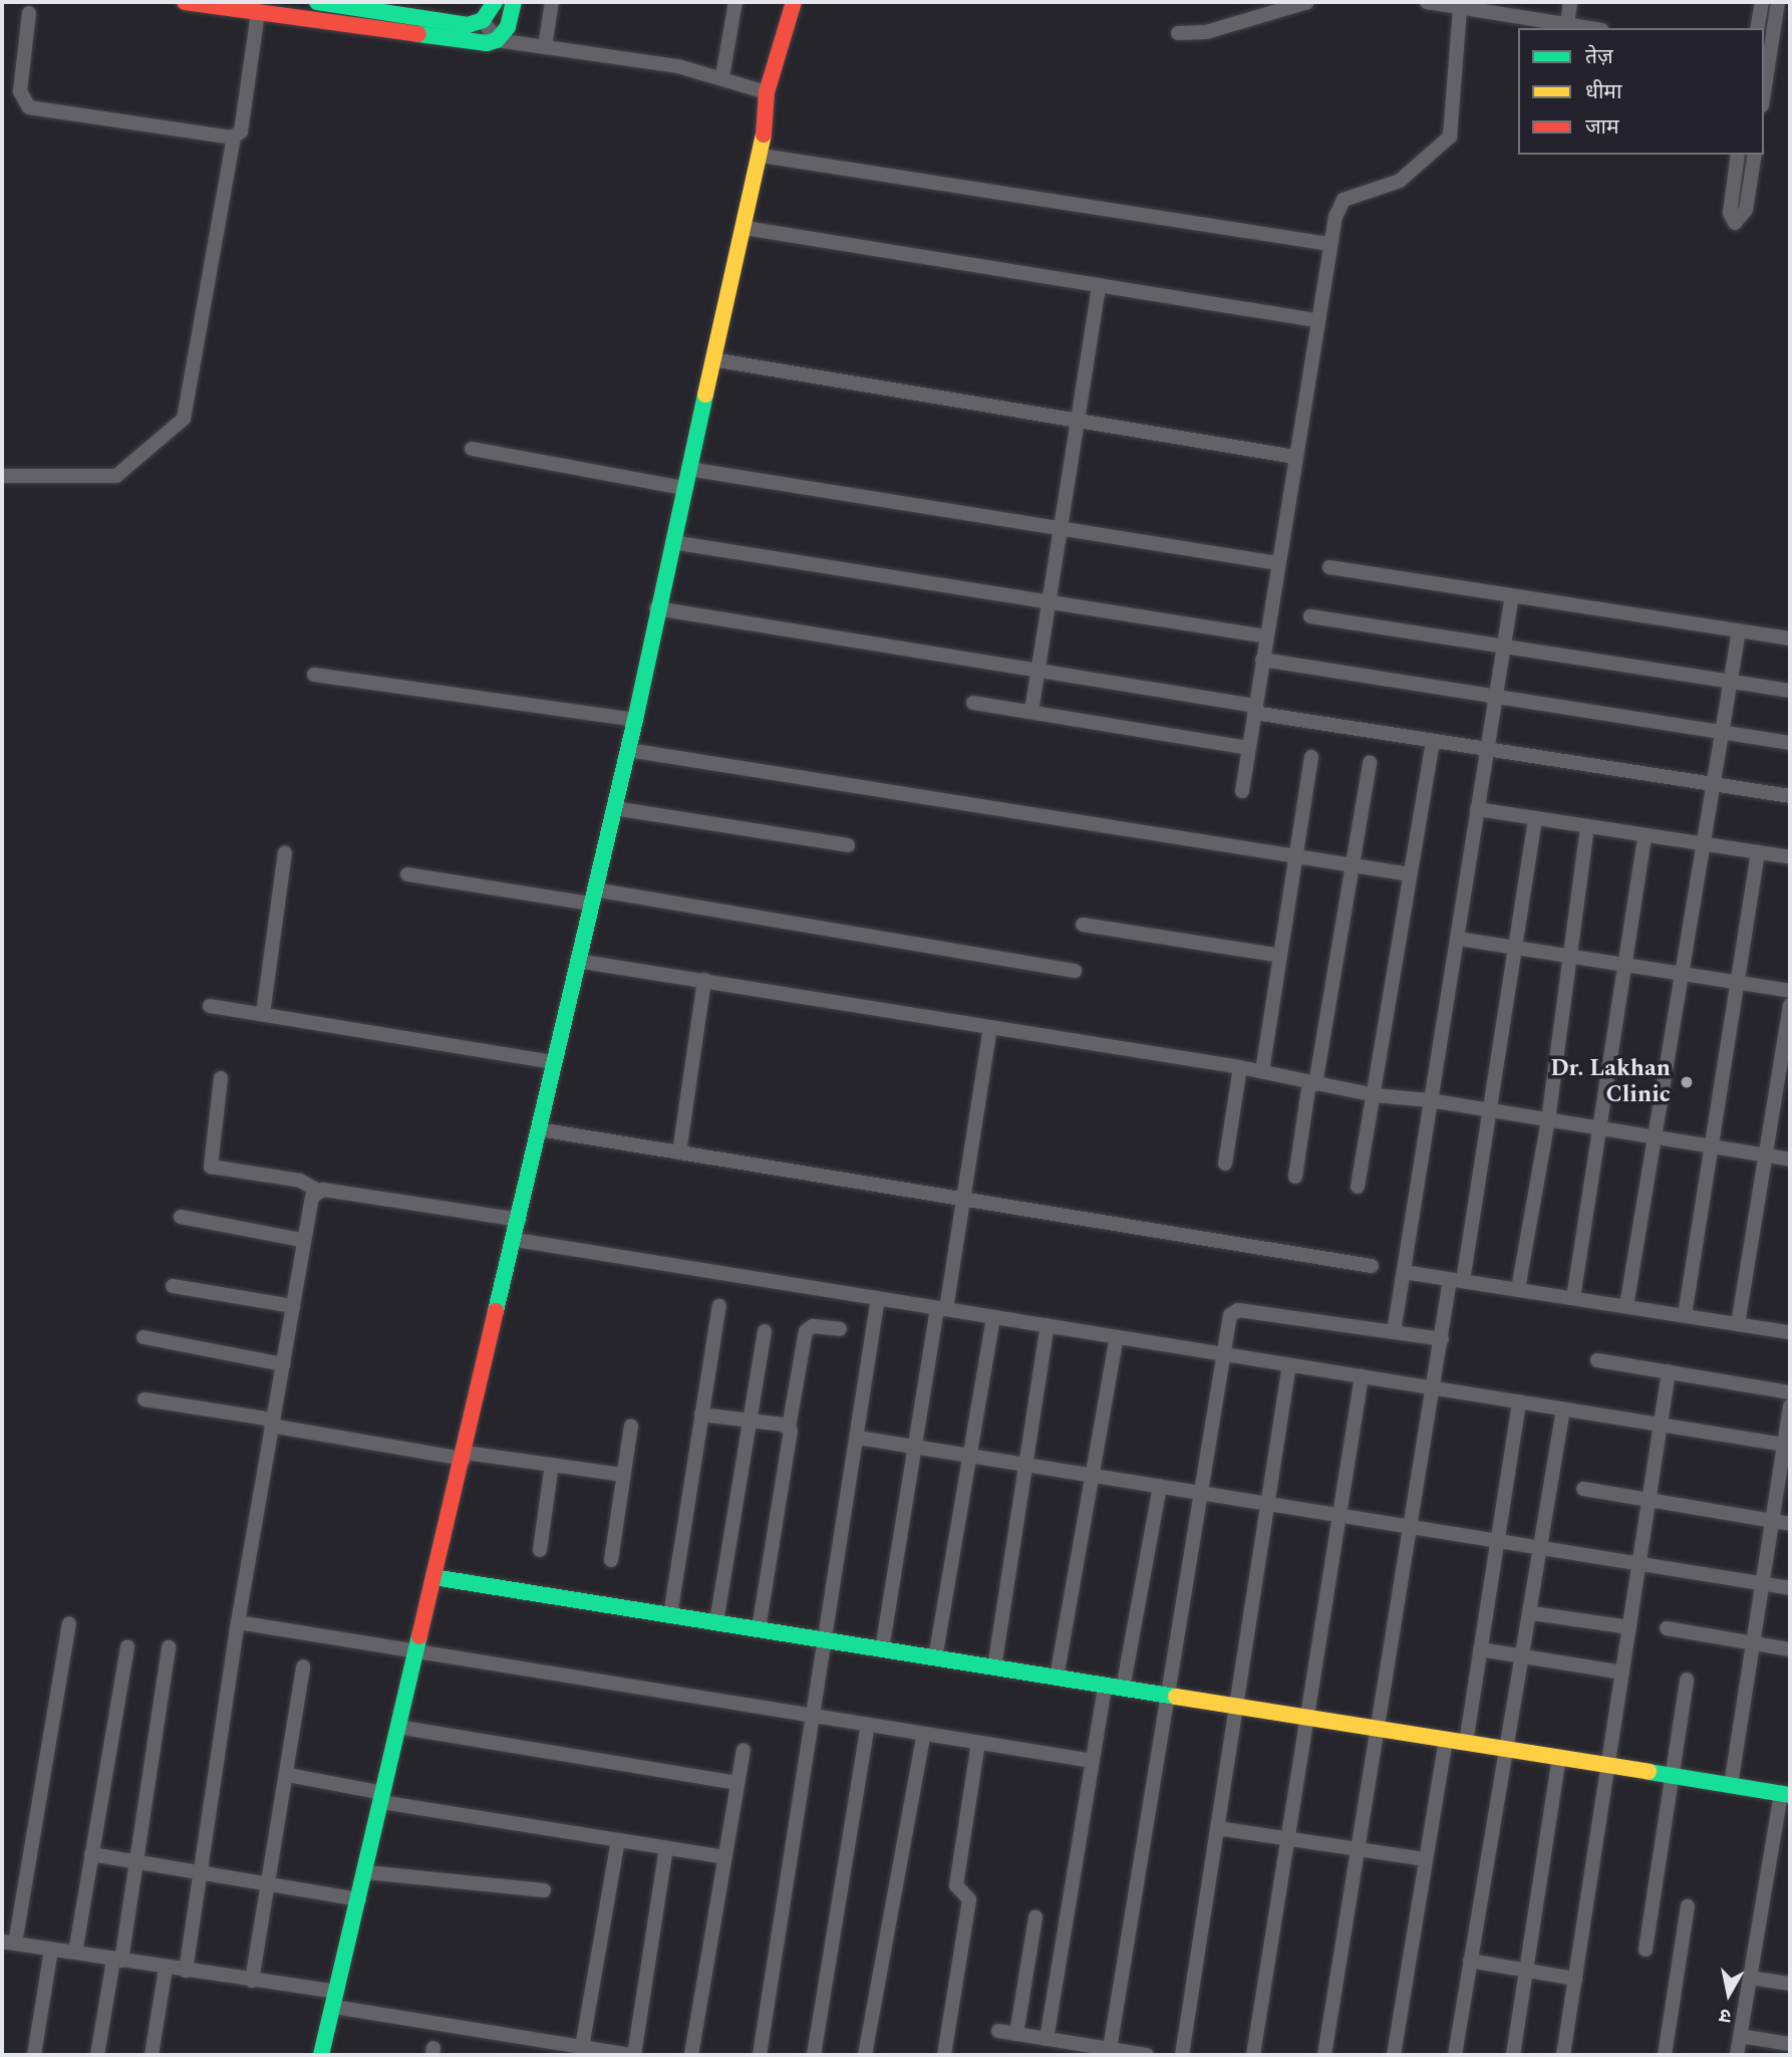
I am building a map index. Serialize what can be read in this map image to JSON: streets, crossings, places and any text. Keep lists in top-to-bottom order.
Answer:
{
  "places": ["Dr. Lakhan Clinic"],
  "legend": ["तेज़", "धीमा", "जाम"],
  "north": "bottom"
}
